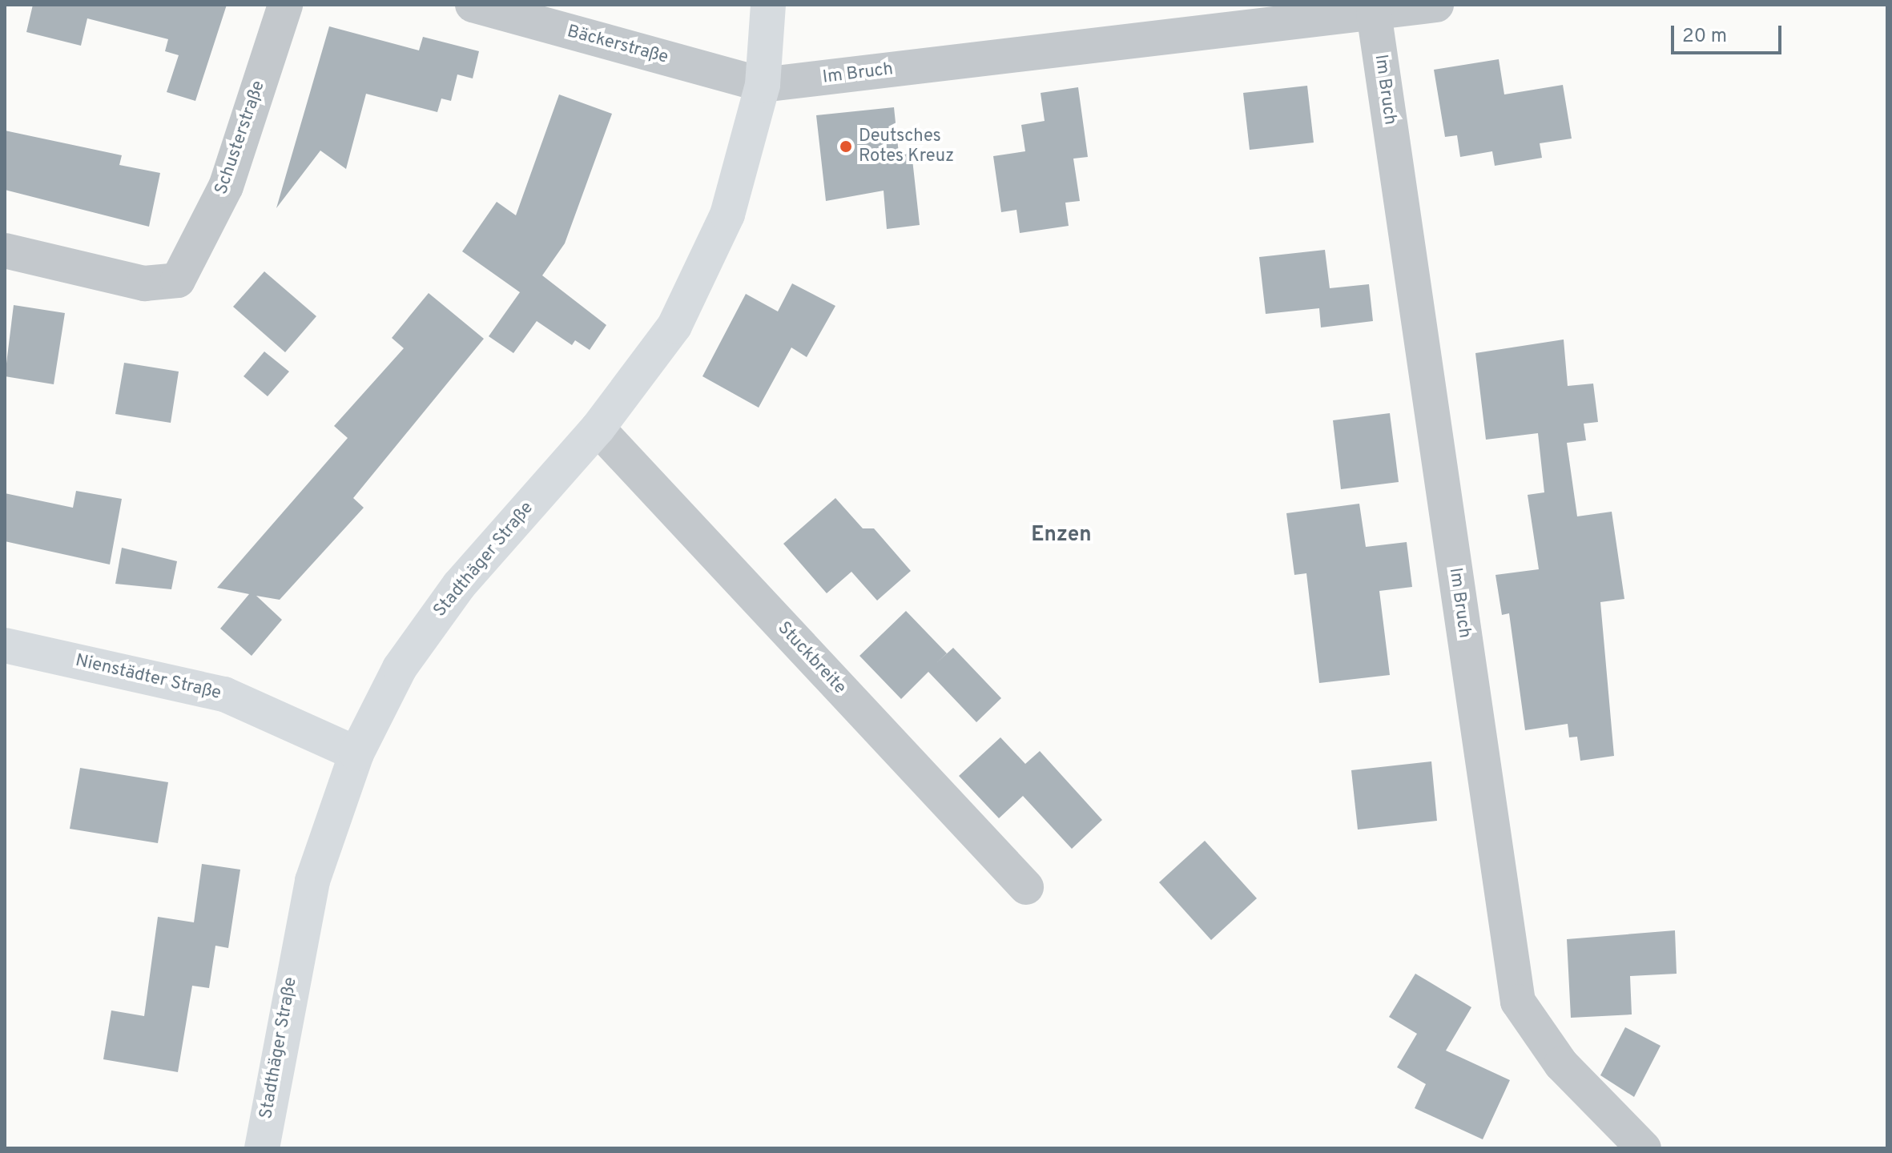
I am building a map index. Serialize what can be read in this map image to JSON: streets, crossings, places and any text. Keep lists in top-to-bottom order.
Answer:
{
  "streets": {
    "main road": ["Stadthäger Straße", "Nienstädter Straße"],
    "street": [
      "Bäckerstraße",
      "Im Bruch",
      "Schusterstraße",
      "Stuckbreite"
    ]
  },
  "crossings": [
    ["Bäckerstraße", "Im Bruch"],
    ["Bäckerstraße", "Stadthäger Straße"],
    ["Im Bruch", "Stadthäger Straße"],
    ["Stadthäger Straße", "Stuckbreite"],
    ["Stadthäger Straße", "Nienstädter Straße"]
  ],
  "districts": ["Enzen"],
  "places": ["Deutsches Rotes Kreuz"],
  "scale_bar": "20 m"
}
